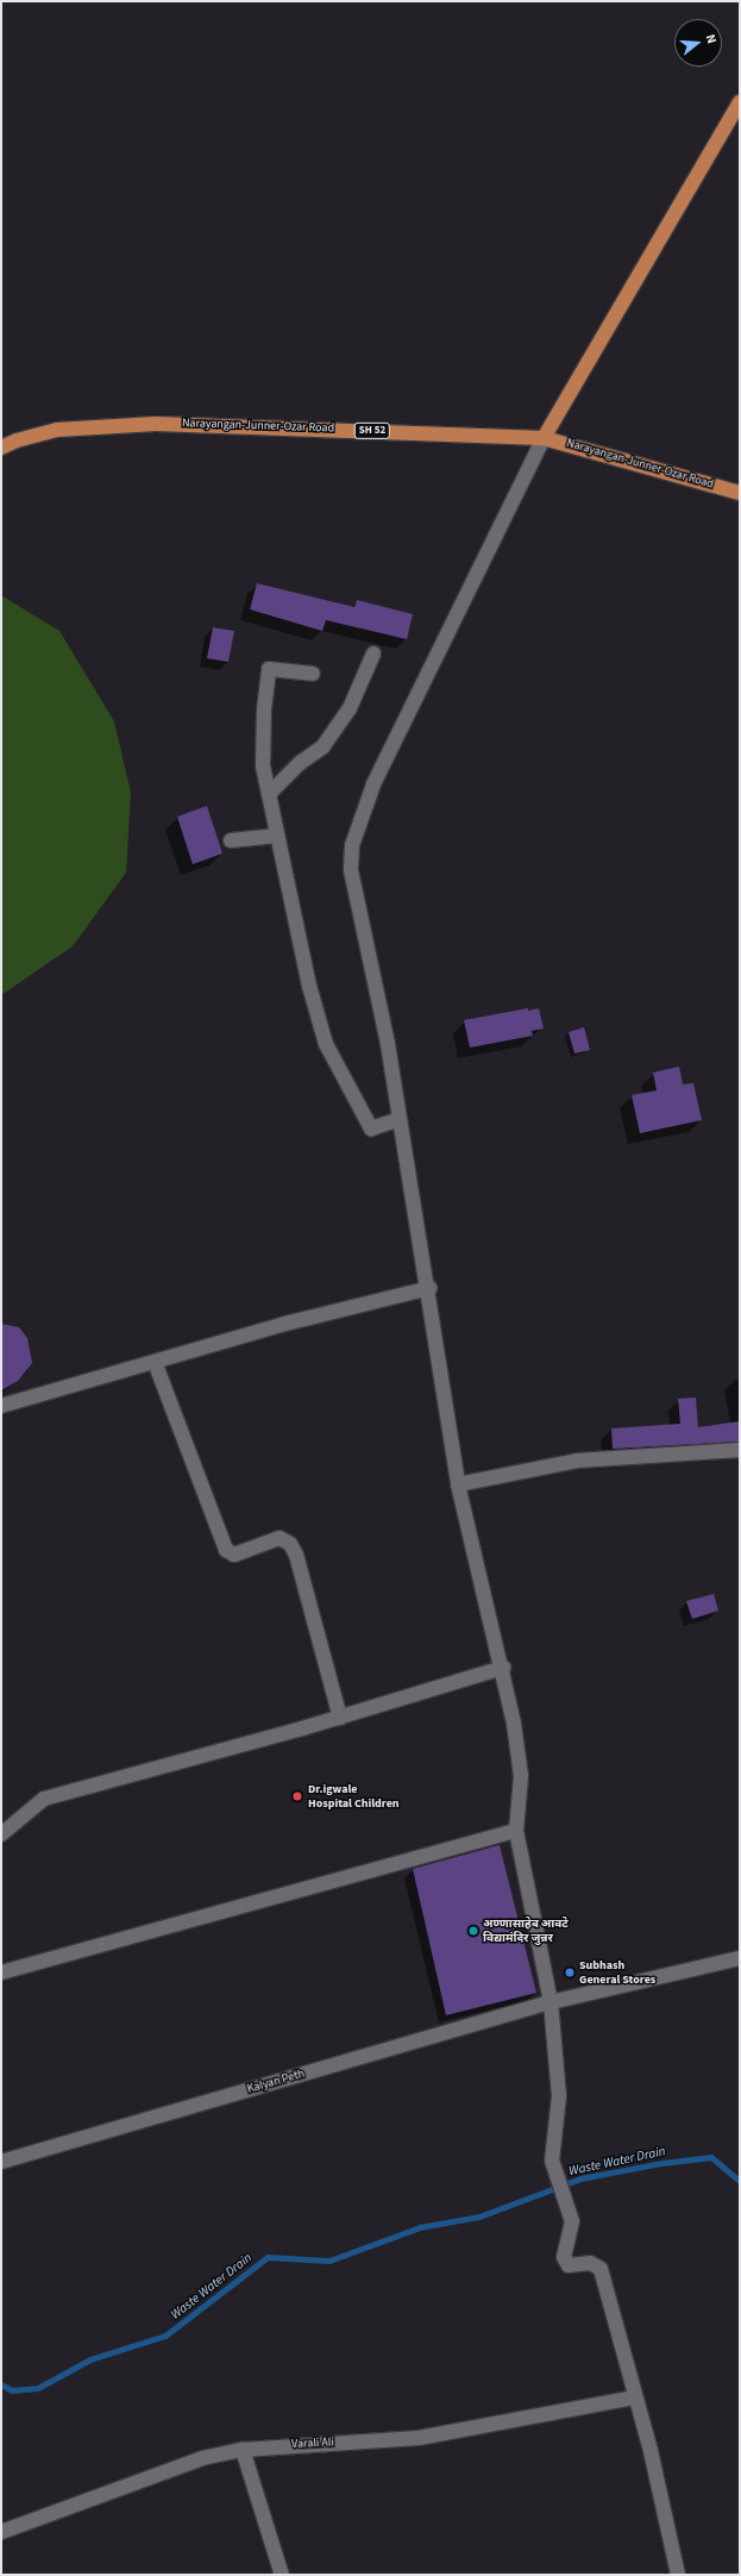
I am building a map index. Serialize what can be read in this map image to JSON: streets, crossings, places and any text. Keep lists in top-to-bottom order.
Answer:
{
  "streets": {
    "main road": ["Narayangan-Junner-Ozar Road", "SH 52"],
    "street": ["Kalyan Peth", "Varali Ali"]
  },
  "water": ["Waste Water Drain"],
  "places": ["Dr.igwale Hospital Children", "अण्णासाहेब आवटे विद्यामंदिर जुन्नर", "Subhash General Stores"],
  "north": "right"
}
